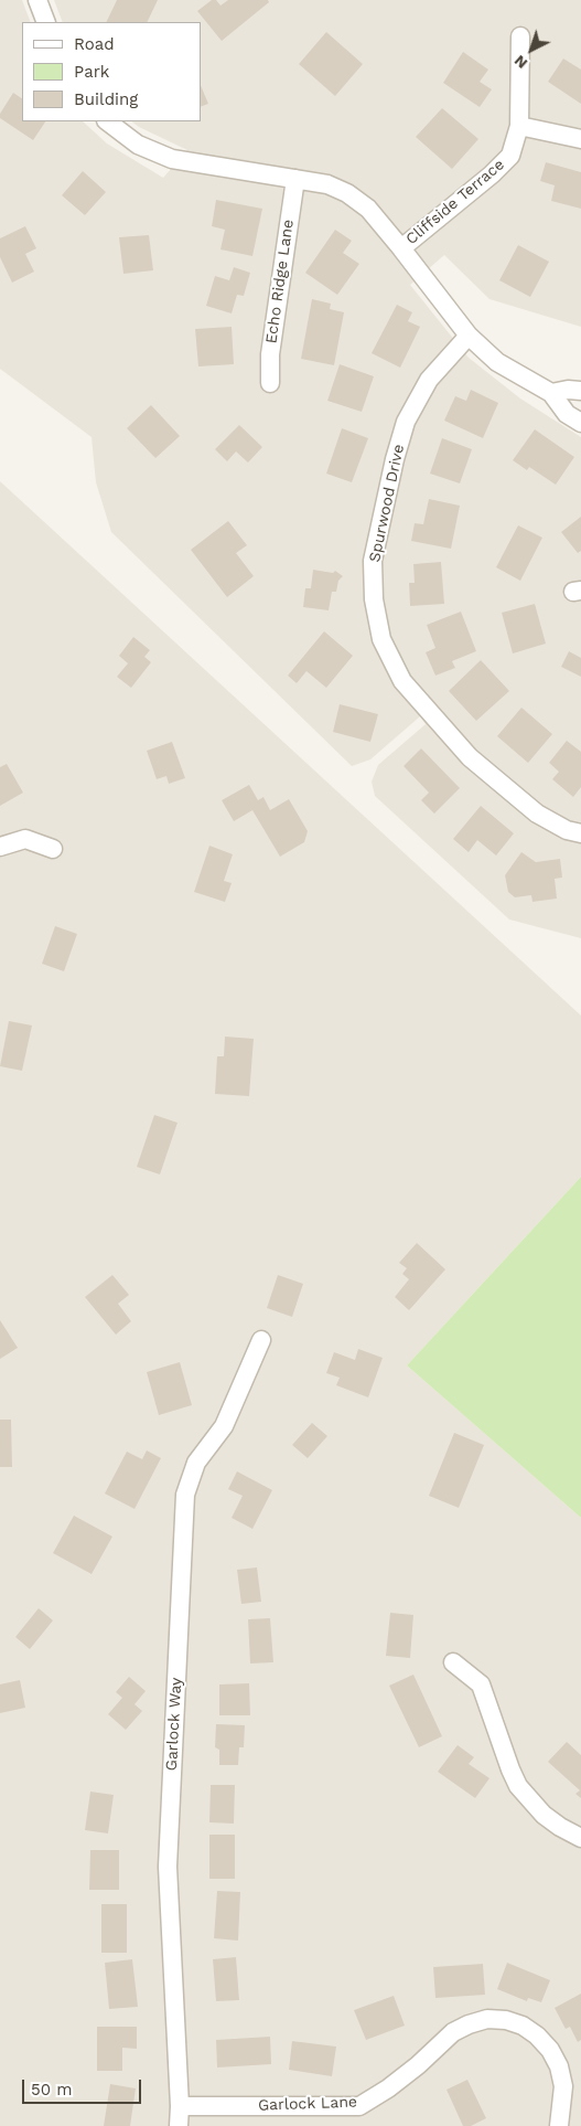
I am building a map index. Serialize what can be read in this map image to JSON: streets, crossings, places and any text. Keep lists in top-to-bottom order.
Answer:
{
  "streets": {
    "street": [
      "Cliffside Terrace",
      "Echo Ridge Lane",
      "Spurwood Drive",
      "Garlock Way",
      "Garlock Lane"
    ]
  },
  "crossings": [
    ["Garlock Way", "Garlock Lane"]
  ],
  "legend": ["Road", "Park", "Building"],
  "scale_bar": "50 m",
  "north": "bottom left"
}
